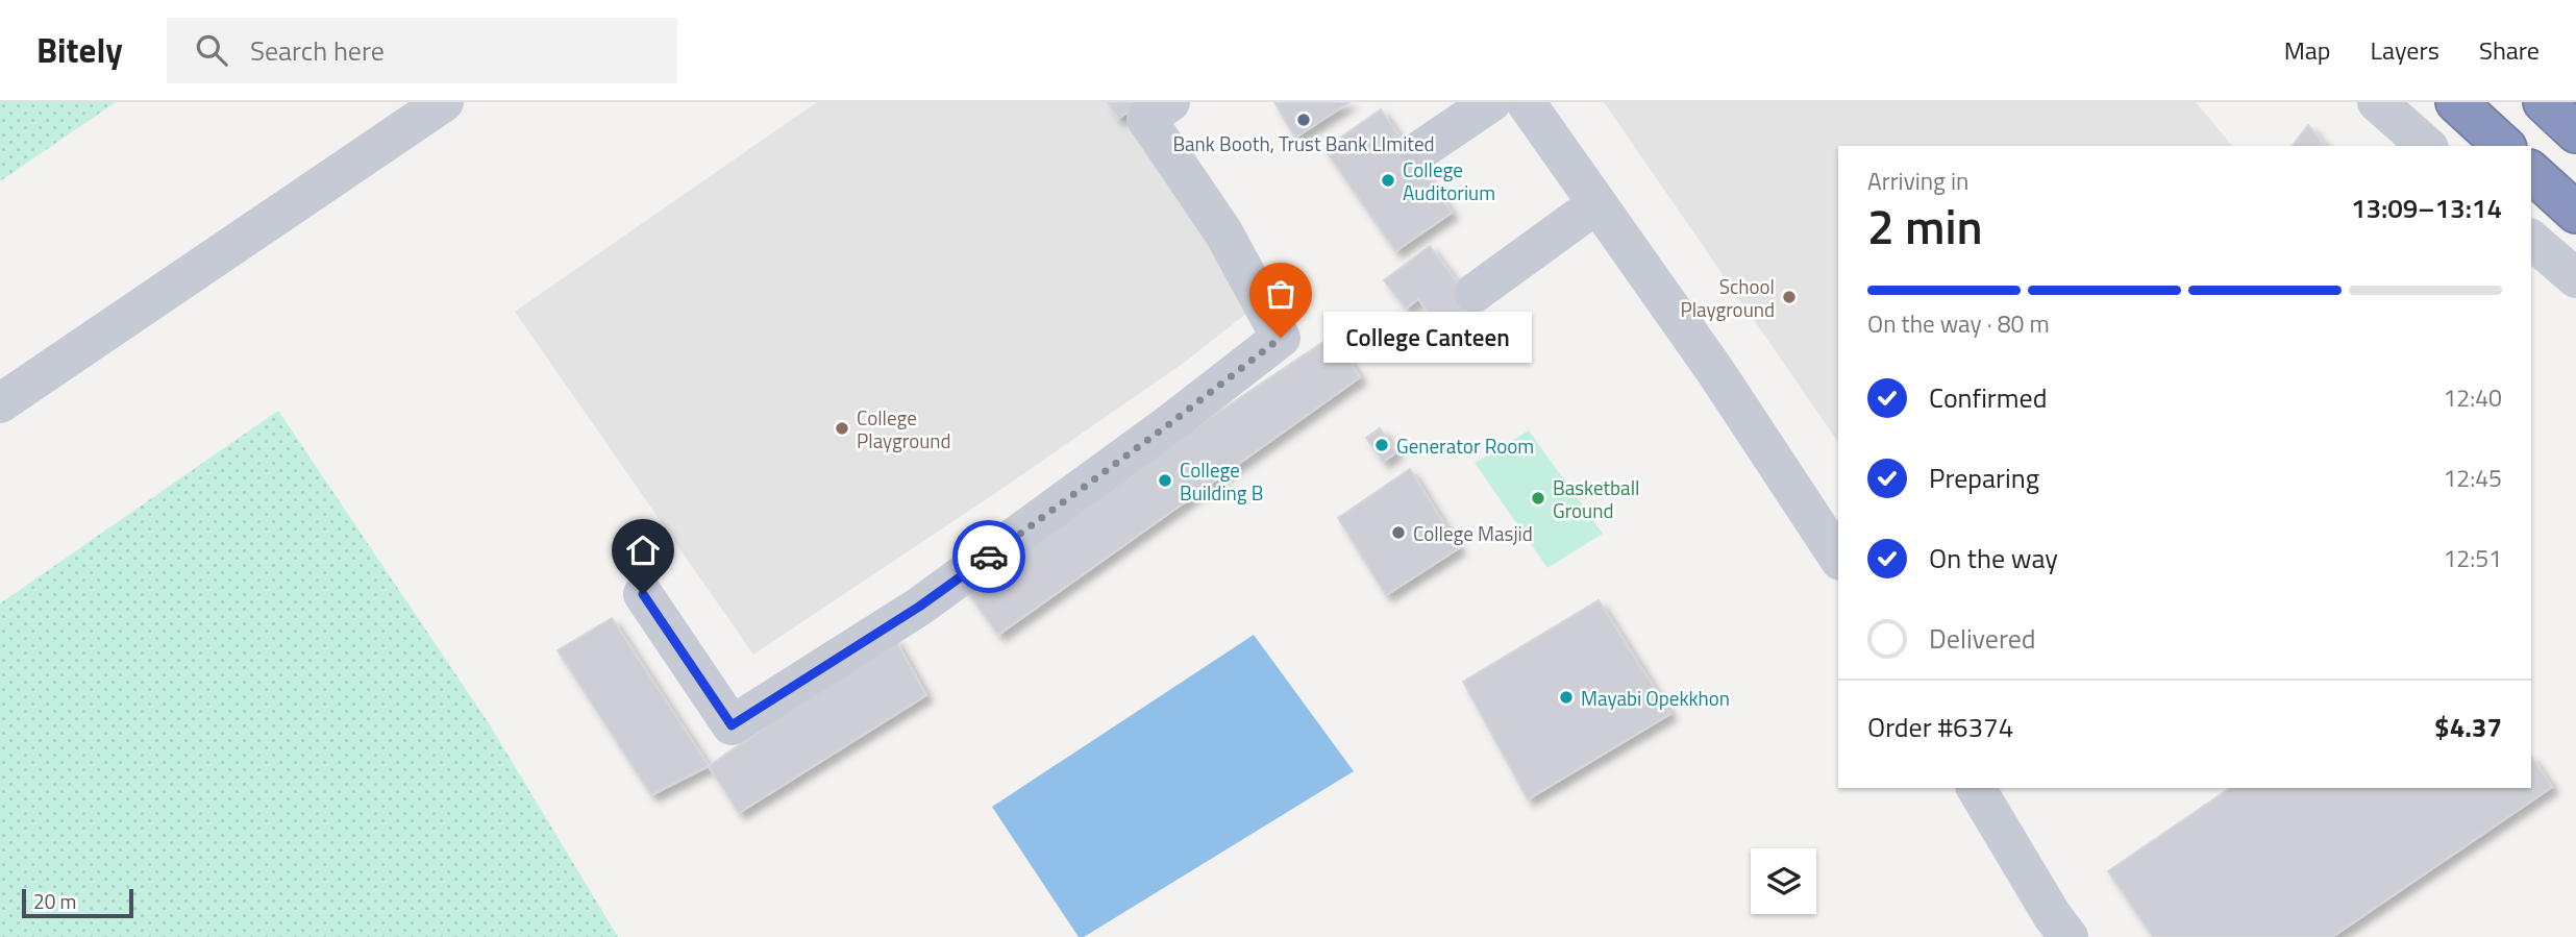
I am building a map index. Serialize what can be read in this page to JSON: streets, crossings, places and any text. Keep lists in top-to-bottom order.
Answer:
{
  "places": [
    "Bank Booth, Trust Bank LImited",
    "College Auditorium",
    "School Playground",
    "College Canteen",
    "College Playground",
    "Generator Room",
    "College Building B",
    "Basketball Ground",
    "College Masjid",
    "Mayabi Opekkhon"
  ],
  "scale_bar": "20 m",
  "page": {
    "header": "Bitely",
    "search": "Search here",
    "nav": ["Map", "Layers", "Share"],
    "heading": ["2 min", "Arriving in", "13:09–13:14"],
    "panel": ["Order #6374", "$4.37"],
    "bar": "On the way · 80 m",
    "bubble": "College Canteen",
    "list": [
      ["Confirmed", "12:40"],
      ["Preparing", "12:45"],
      ["On the way", "12:51"],
      "Delivered"
    ],
    "scale": "20 m"
  }
}
